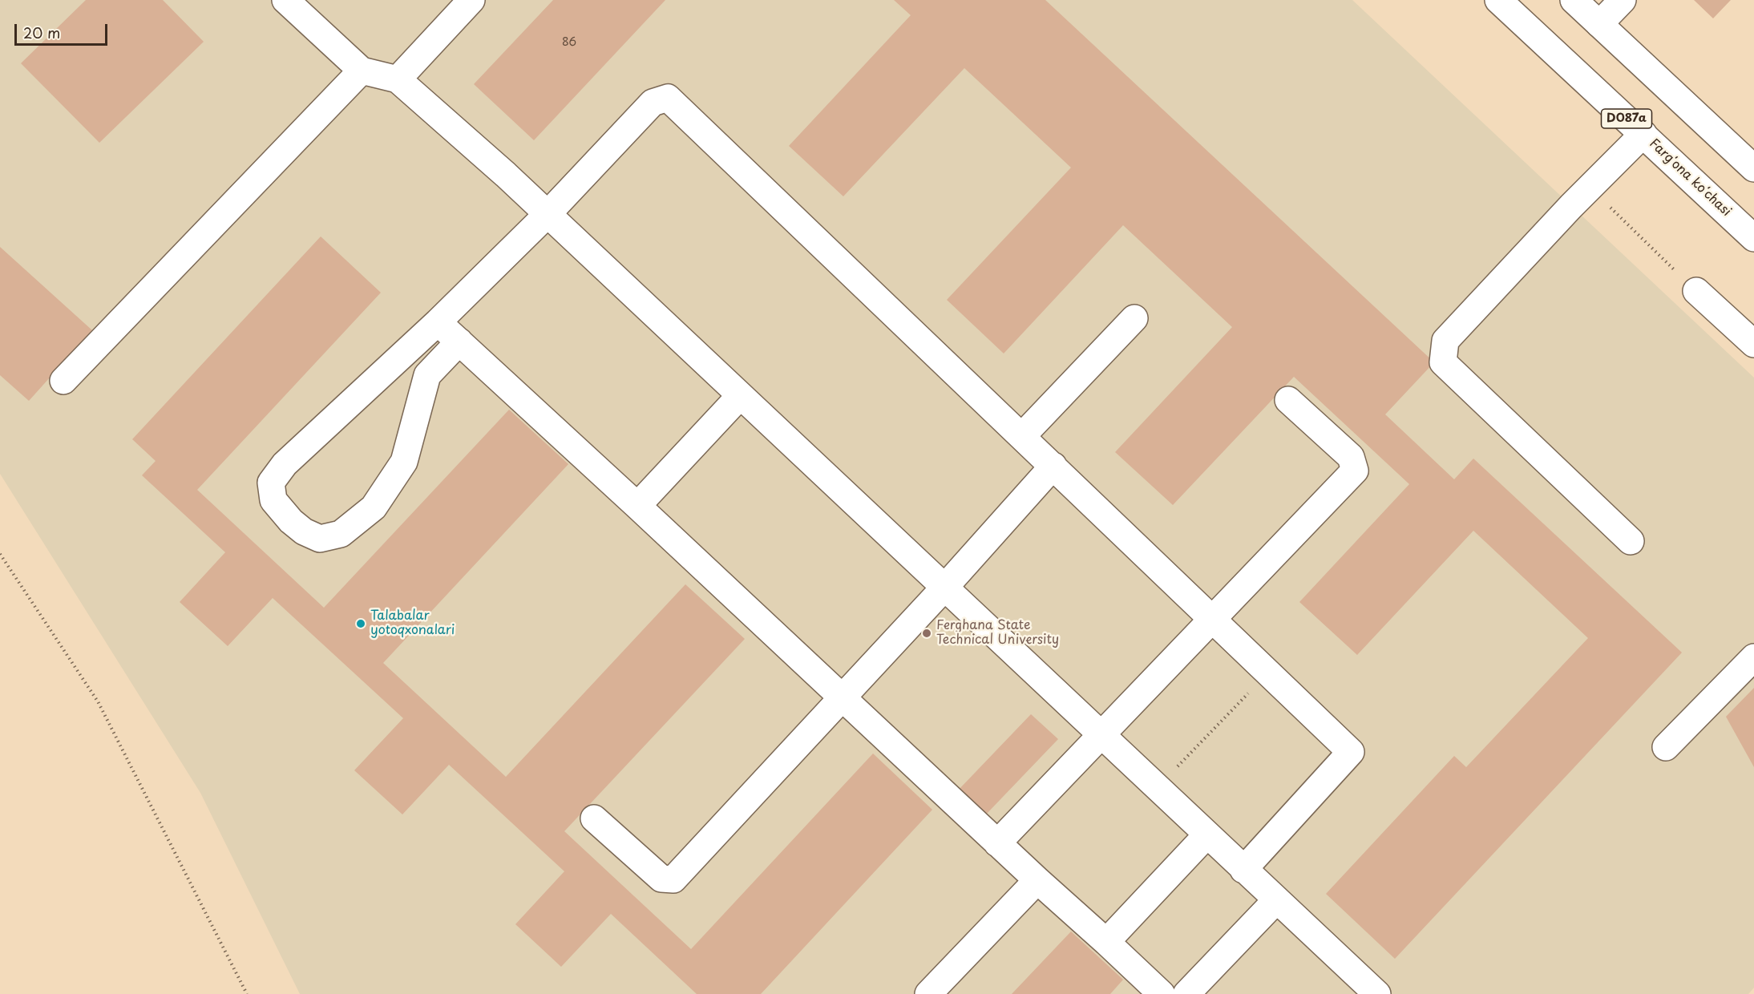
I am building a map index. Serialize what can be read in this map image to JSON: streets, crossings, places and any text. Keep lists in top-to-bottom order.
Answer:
{
  "streets": {
    "main road": ["D087a", "Fargʻona koʻchasi"]
  },
  "places": ["Talabalar yotoqxonalari", "Ferghana State Technical University"],
  "house_numbers": ["86"],
  "scale_bar": "20 m"
}
